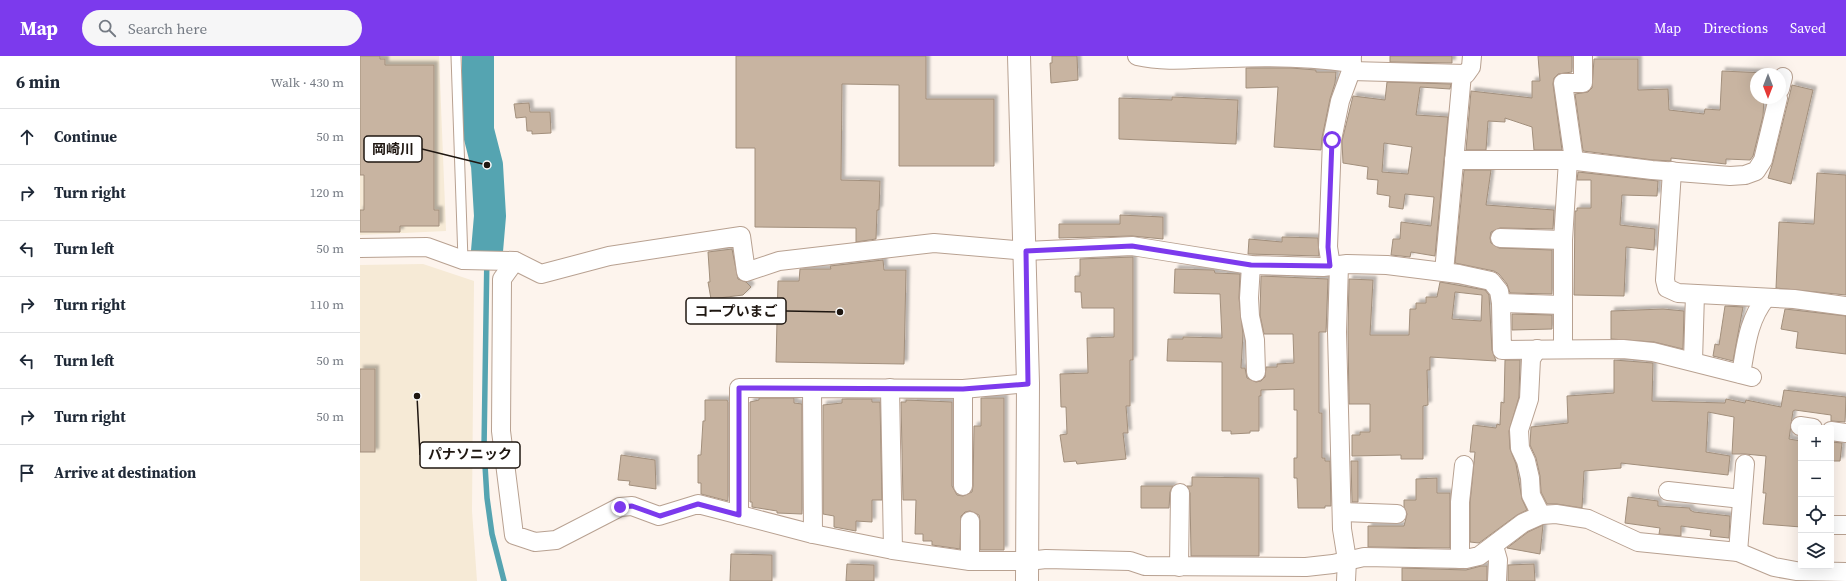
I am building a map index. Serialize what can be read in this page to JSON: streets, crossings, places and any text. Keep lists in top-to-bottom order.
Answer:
{
  "places": ["岡崎川", "コープいまご", "パナソニック"],
  "north": "bottom",
  "page": {
    "header": "Map",
    "search": "Search here",
    "nav": ["Map", "Directions", "Saved"],
    "heading": ["6 min", "Walk · 430 m"],
    "list": [
      ["Continue", "50 m"],
      ["Turn right", "120 m"],
      ["Turn left", "50 m"],
      ["Turn right", "110 m"],
      ["Turn left", "50 m"],
      ["Turn right", "50 m"],
      "Arrive at destination"
    ],
    "map_buttons": ["+", "−"]
  }
}
